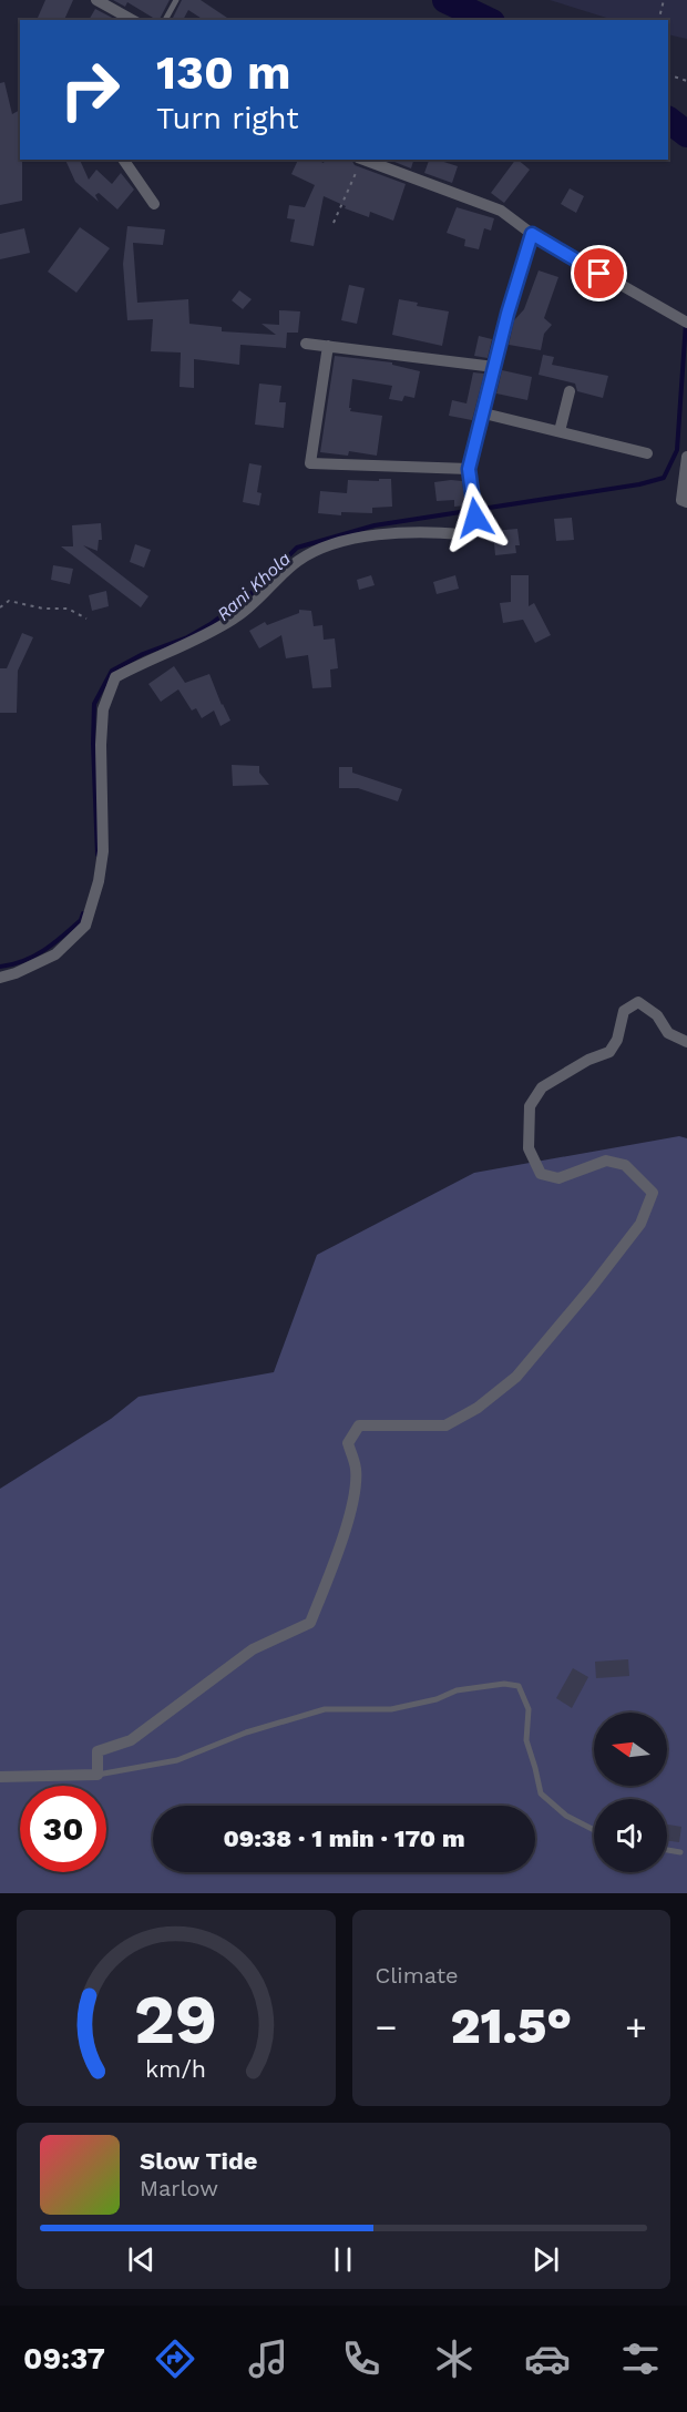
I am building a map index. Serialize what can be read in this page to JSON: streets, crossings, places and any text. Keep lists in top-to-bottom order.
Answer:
{
  "water": ["Rani Khola"],
  "north": "left",
  "page": {
    "turn": ["130 m", "Turn right"],
    "limit": "30",
    "trip": "09:38 · 1 min · 170 m",
    "tile": "Climate",
    "heat": ["−", "21.5°", "+"],
    "song": ["Slow Tide", "Marlow"],
    "tabs": "09:37",
    "gauge": ["29", "km/h"]
  }
}
